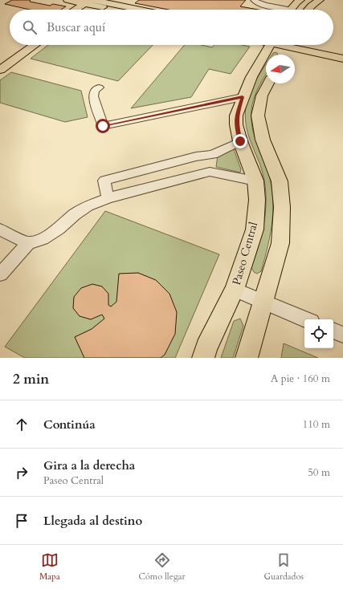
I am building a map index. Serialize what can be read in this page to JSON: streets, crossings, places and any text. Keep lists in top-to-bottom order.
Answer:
{
  "streets": {
    "main road": ["Paseo Central"]
  },
  "north": "left",
  "page": {
    "search": "Buscar aquí",
    "heading": ["2 min", "A pie · 160 m"],
    "list": [
      ["Continúa", "110 m"],
      ["Gira a la derecha", "Paseo Central", "50 m"],
      "Llegada al destino"
    ],
    "nav": ["Mapa", "Cómo llegar", "Guardados"]
  }
}
